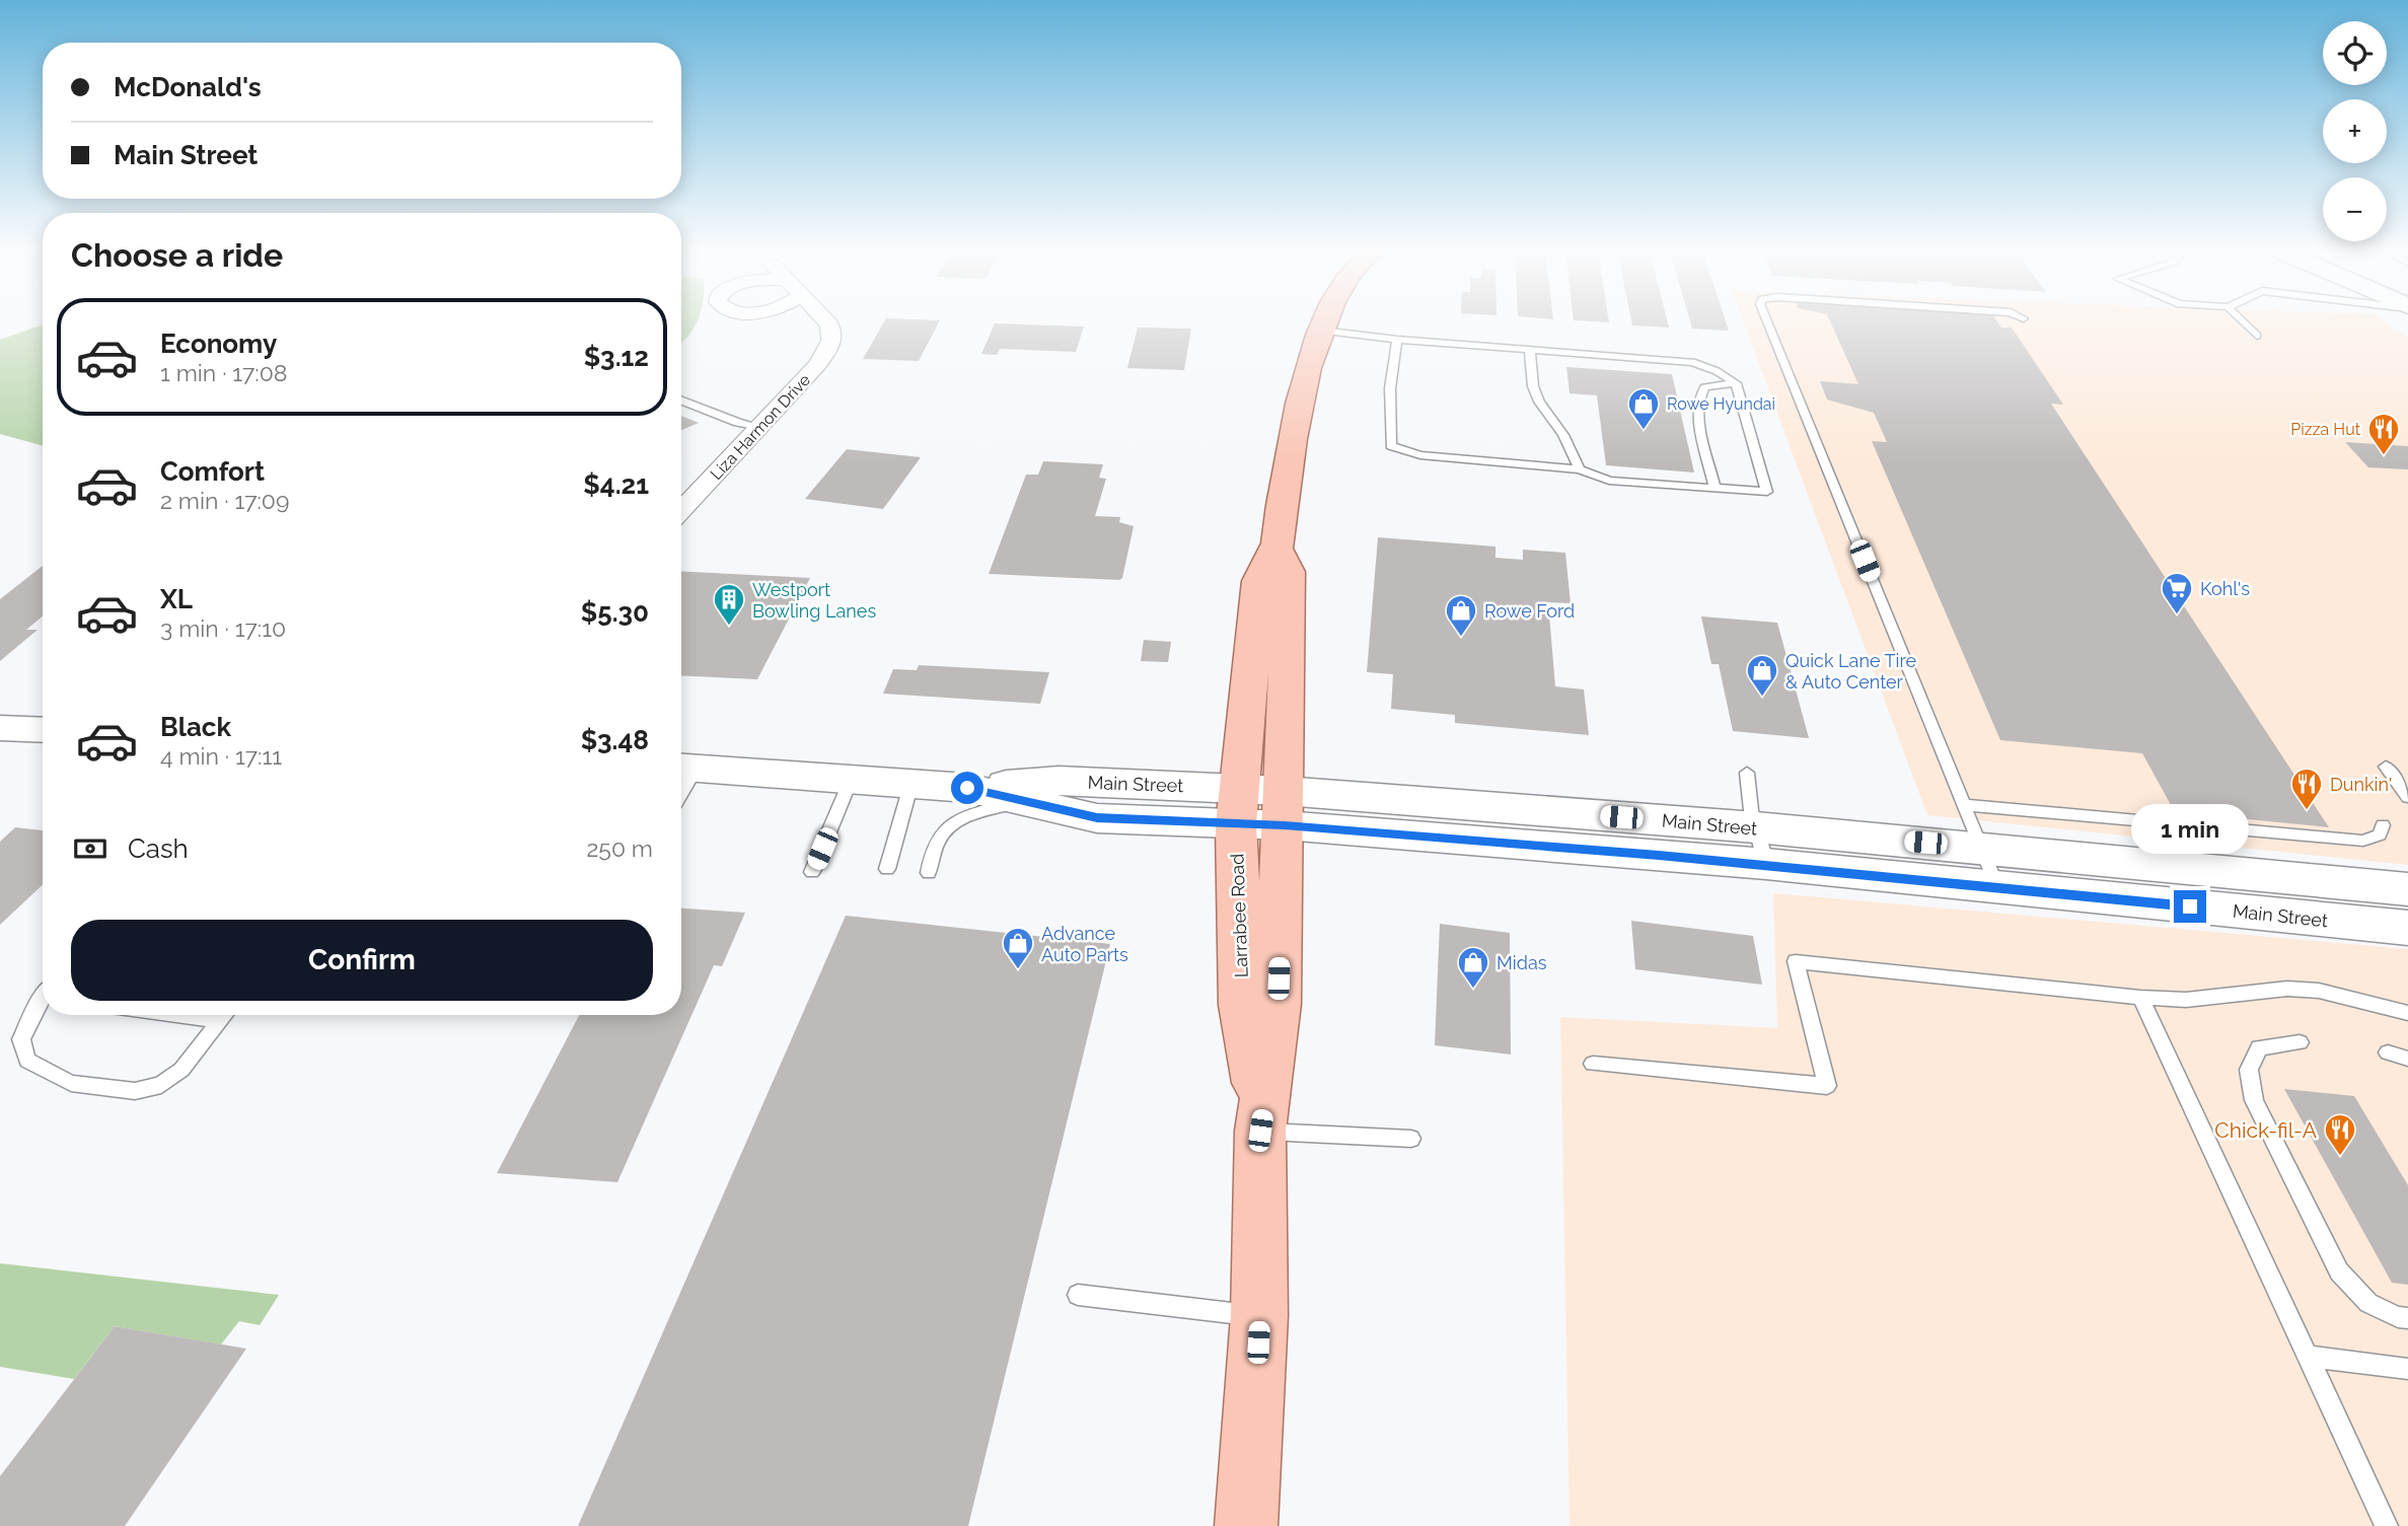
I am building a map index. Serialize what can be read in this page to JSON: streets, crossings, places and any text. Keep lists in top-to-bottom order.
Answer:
{
  "streets": {
    "main road": ["Main Street", "Larrabee Road"],
    "street": ["Liza Harmon Drive"]
  },
  "crossings": [
    ["Main Street", "Larrabee Road"]
  ],
  "places": {
    "shop": [
      "Rowe Hyundai",
      "Rowe Ford",
      "Quick Lane Tire & Auto Center",
      "Advance Auto Parts",
      "Midas"
    ],
    "restaurant": ["Pizza Hut", "Dunkin'", "Chick-fil-A"],
    "supermarket": ["Kohl's"],
    "building": ["Westport Bowling Lanes"]
  },
  "page": {
    "map_buttons": ["+", "−"],
    "banner": ["McDonald's", "Main Street"],
    "heading": "Choose a ride",
    "list": [
      {
        "name": "Economy",
        "note": "1 min · 17:08",
        "value": "$3.12"
      },
      {
        "name": "Comfort",
        "note": "2 min · 17:09",
        "value": "$4.21"
      },
      {
        "name": "XL",
        "note": "3 min · 17:10",
        "value": "$5.30"
      },
      {
        "name": "Black",
        "note": "4 min · 17:11",
        "value": "$3.48"
      }
    ],
    "bubble": "1 min",
    "pay": ["Cash", "250 m"],
    "buttons": "Confirm"
  }
}
